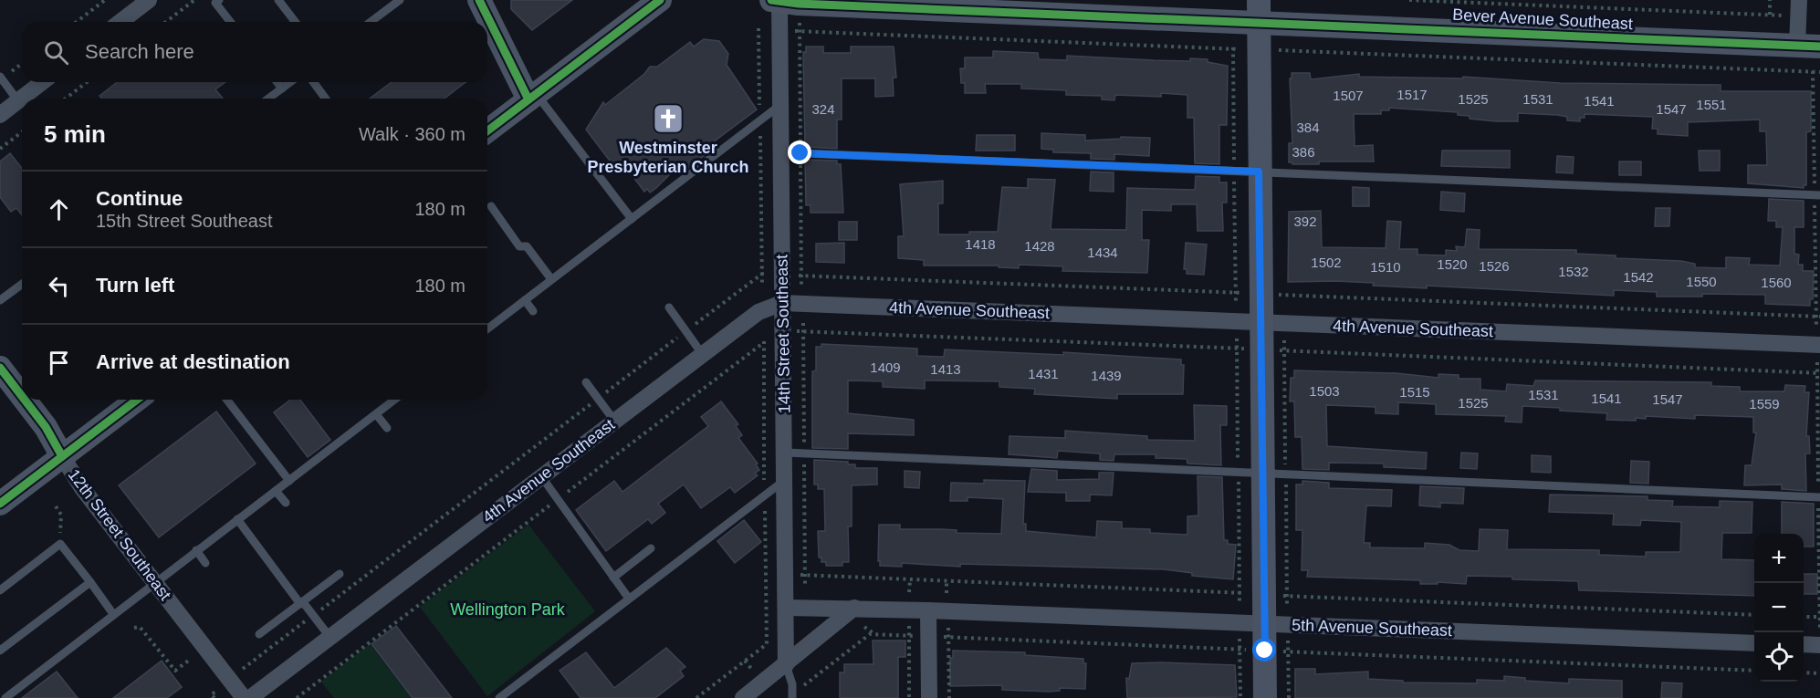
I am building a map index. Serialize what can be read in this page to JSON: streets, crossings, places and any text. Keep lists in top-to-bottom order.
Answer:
{
  "streets": {
    "street": [
      "Bever Avenue Southeast",
      "4th Avenue Southeast",
      "14th Street Southeast",
      "12th Street Southeast",
      "5th Avenue Southeast"
    ]
  },
  "crossings": [
    ["Bever Avenue Southeast", "14th Street Southeast"],
    ["4th Avenue Southeast", "14th Street Southeast"],
    ["14th Street Southeast", "5th Avenue Southeast"]
  ],
  "parks": ["Wellington Park"],
  "places": {
    "church": ["Westminster Presbyterian Church"]
  },
  "house_numbers": [
    "1517",
    "1507",
    "1525",
    "1531",
    "1541",
    "1551",
    "324",
    "1547",
    "384",
    "386",
    "392",
    "1418",
    "1428",
    "1434",
    "1502",
    "1520",
    "1526",
    "1510",
    "1532",
    "1542",
    "1550",
    "1560",
    "1409",
    "1413",
    "1431",
    "1439",
    "1503",
    "1515",
    "1531",
    "1541",
    "1547",
    "1525",
    "1559"
  ],
  "page": {
    "search": "Search here",
    "heading": ["5 min", "Walk · 360 m"],
    "list": [
      ["Continue", "15th Street Southeast", "180 m"],
      ["Turn left", "180 m"],
      "Arrive at destination"
    ],
    "map_buttons": ["+", "−"]
  }
}
